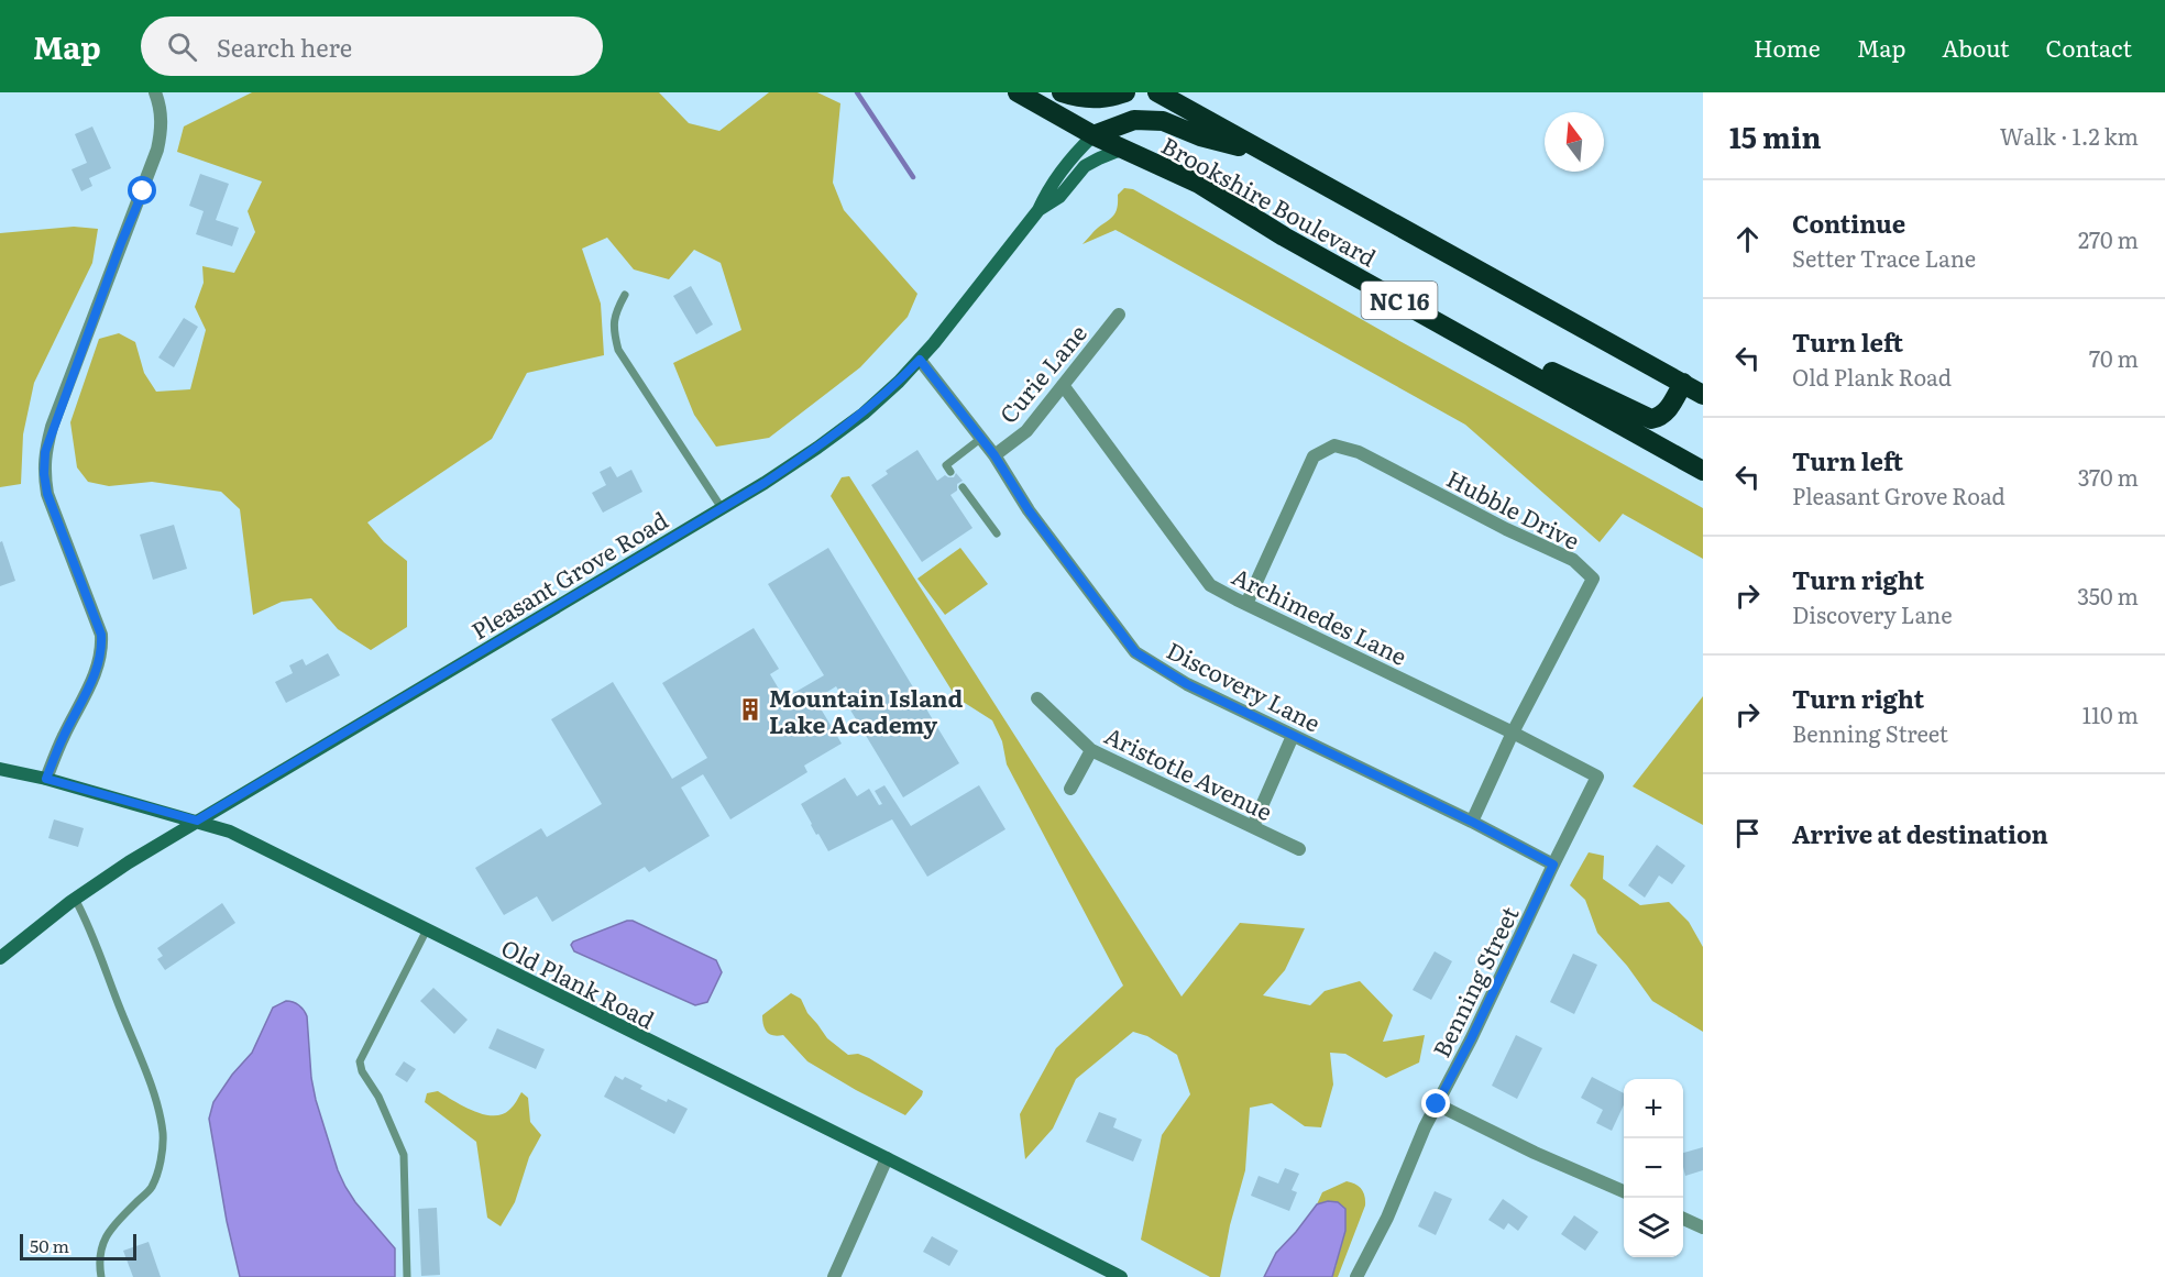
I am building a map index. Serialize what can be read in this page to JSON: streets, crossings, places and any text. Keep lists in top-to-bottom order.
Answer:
{
  "streets": {
    "highway": ["Brookshire Boulevard", "NC 16"],
    "street": [
      "Curie Lane",
      "Hubble Drive",
      "Pleasant Grove Road",
      "Archimedes Lane",
      "Discovery Lane",
      "Aristotle Avenue",
      "Benning Street",
      "Old Plank Road"
    ]
  },
  "crossings": [
    ["Brookshire Boulevard", "Pleasant Grove Road"],
    ["Curie Lane", "Archimedes Lane"],
    ["Curie Lane", "Discovery Lane"],
    ["Hubble Drive", "Archimedes Lane"],
    ["Hubble Drive", "Discovery Lane"],
    ["Pleasant Grove Road", "Discovery Lane"],
    ["Pleasant Grove Road", "Old Plank Road"],
    ["Archimedes Lane", "Benning Street"],
    ["Discovery Lane", "Benning Street"]
  ],
  "places": {
    "building": ["Mountain Island Lake Academy"]
  },
  "scale_bar": "50 m",
  "north": "top",
  "page": {
    "header": "Map",
    "search": "Search here",
    "nav": [
      "Home",
      "Map",
      "About",
      "Contact"
    ],
    "heading": ["15 min", "Walk · 1.2 km"],
    "list": [
      ["Continue", "Setter Trace Lane", "270 m"],
      ["Turn left", "Old Plank Road", "70 m"],
      ["Turn left", "Pleasant Grove Road", "370 m"],
      ["Turn right", "Discovery Lane", "350 m"],
      ["Turn right", "Benning Street", "110 m"],
      "Arrive at destination"
    ],
    "map_buttons": ["+", "−"],
    "scale": "50 m"
  }
}
